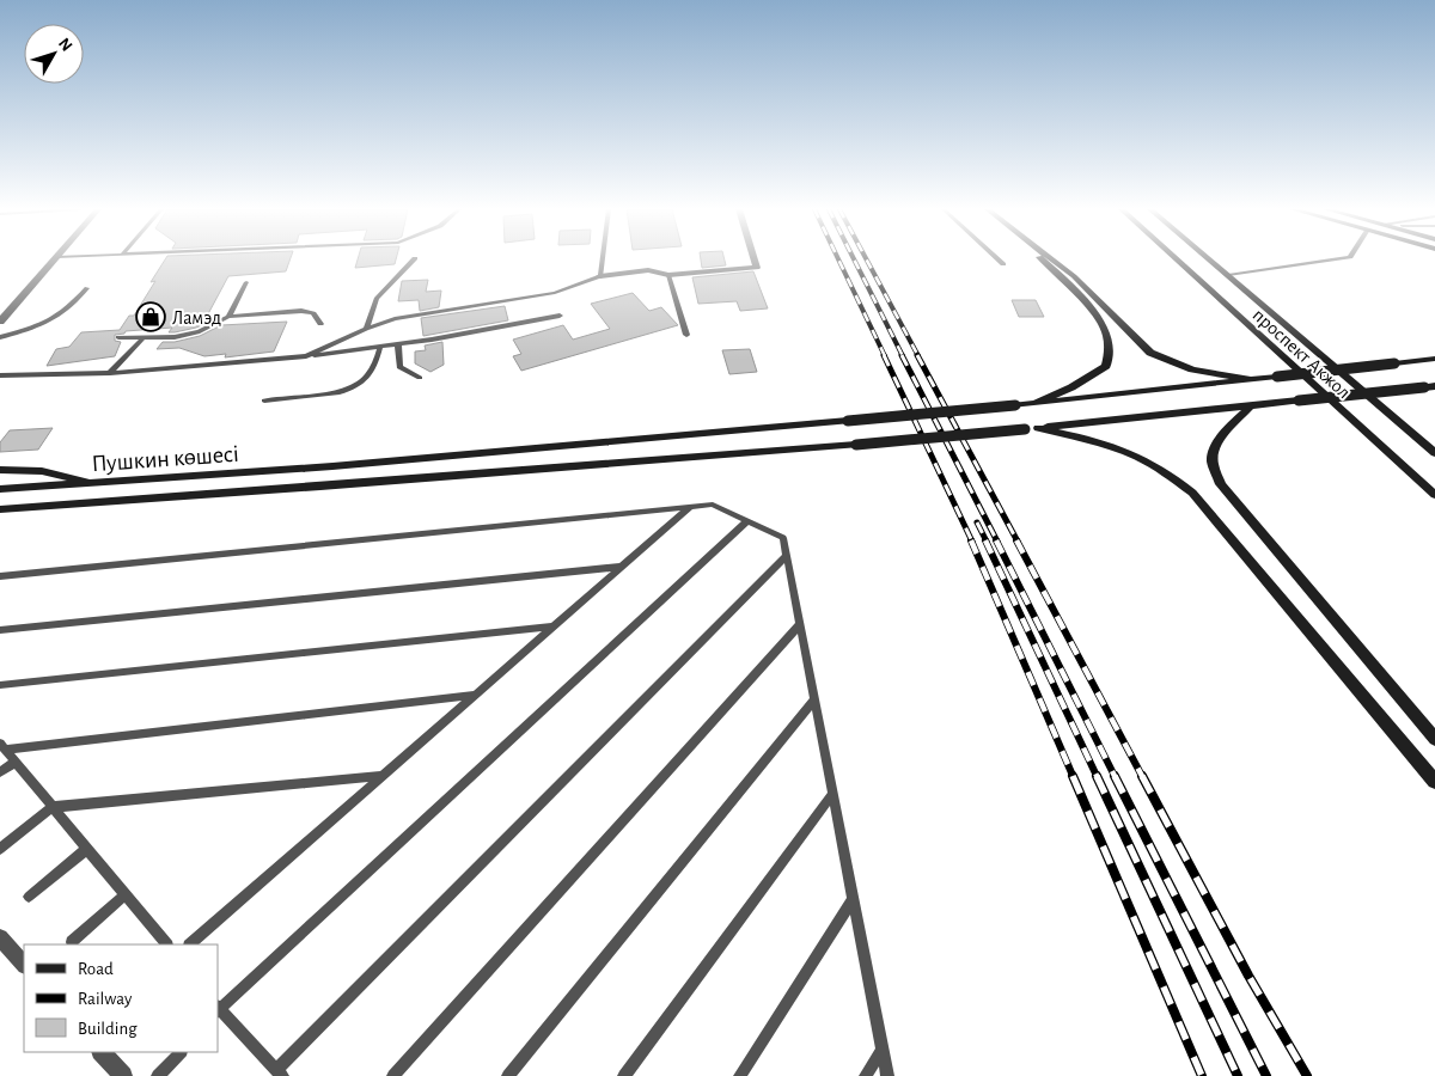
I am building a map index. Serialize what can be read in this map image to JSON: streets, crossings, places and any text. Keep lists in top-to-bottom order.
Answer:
{
  "streets": {
    "main road": ["проспект Акжол", "Пушкин көшесі"]
  },
  "places": {
    "shop": ["Ламэд"]
  },
  "legend": ["Road", "Railway", "Building"],
  "north": "top right"
}
